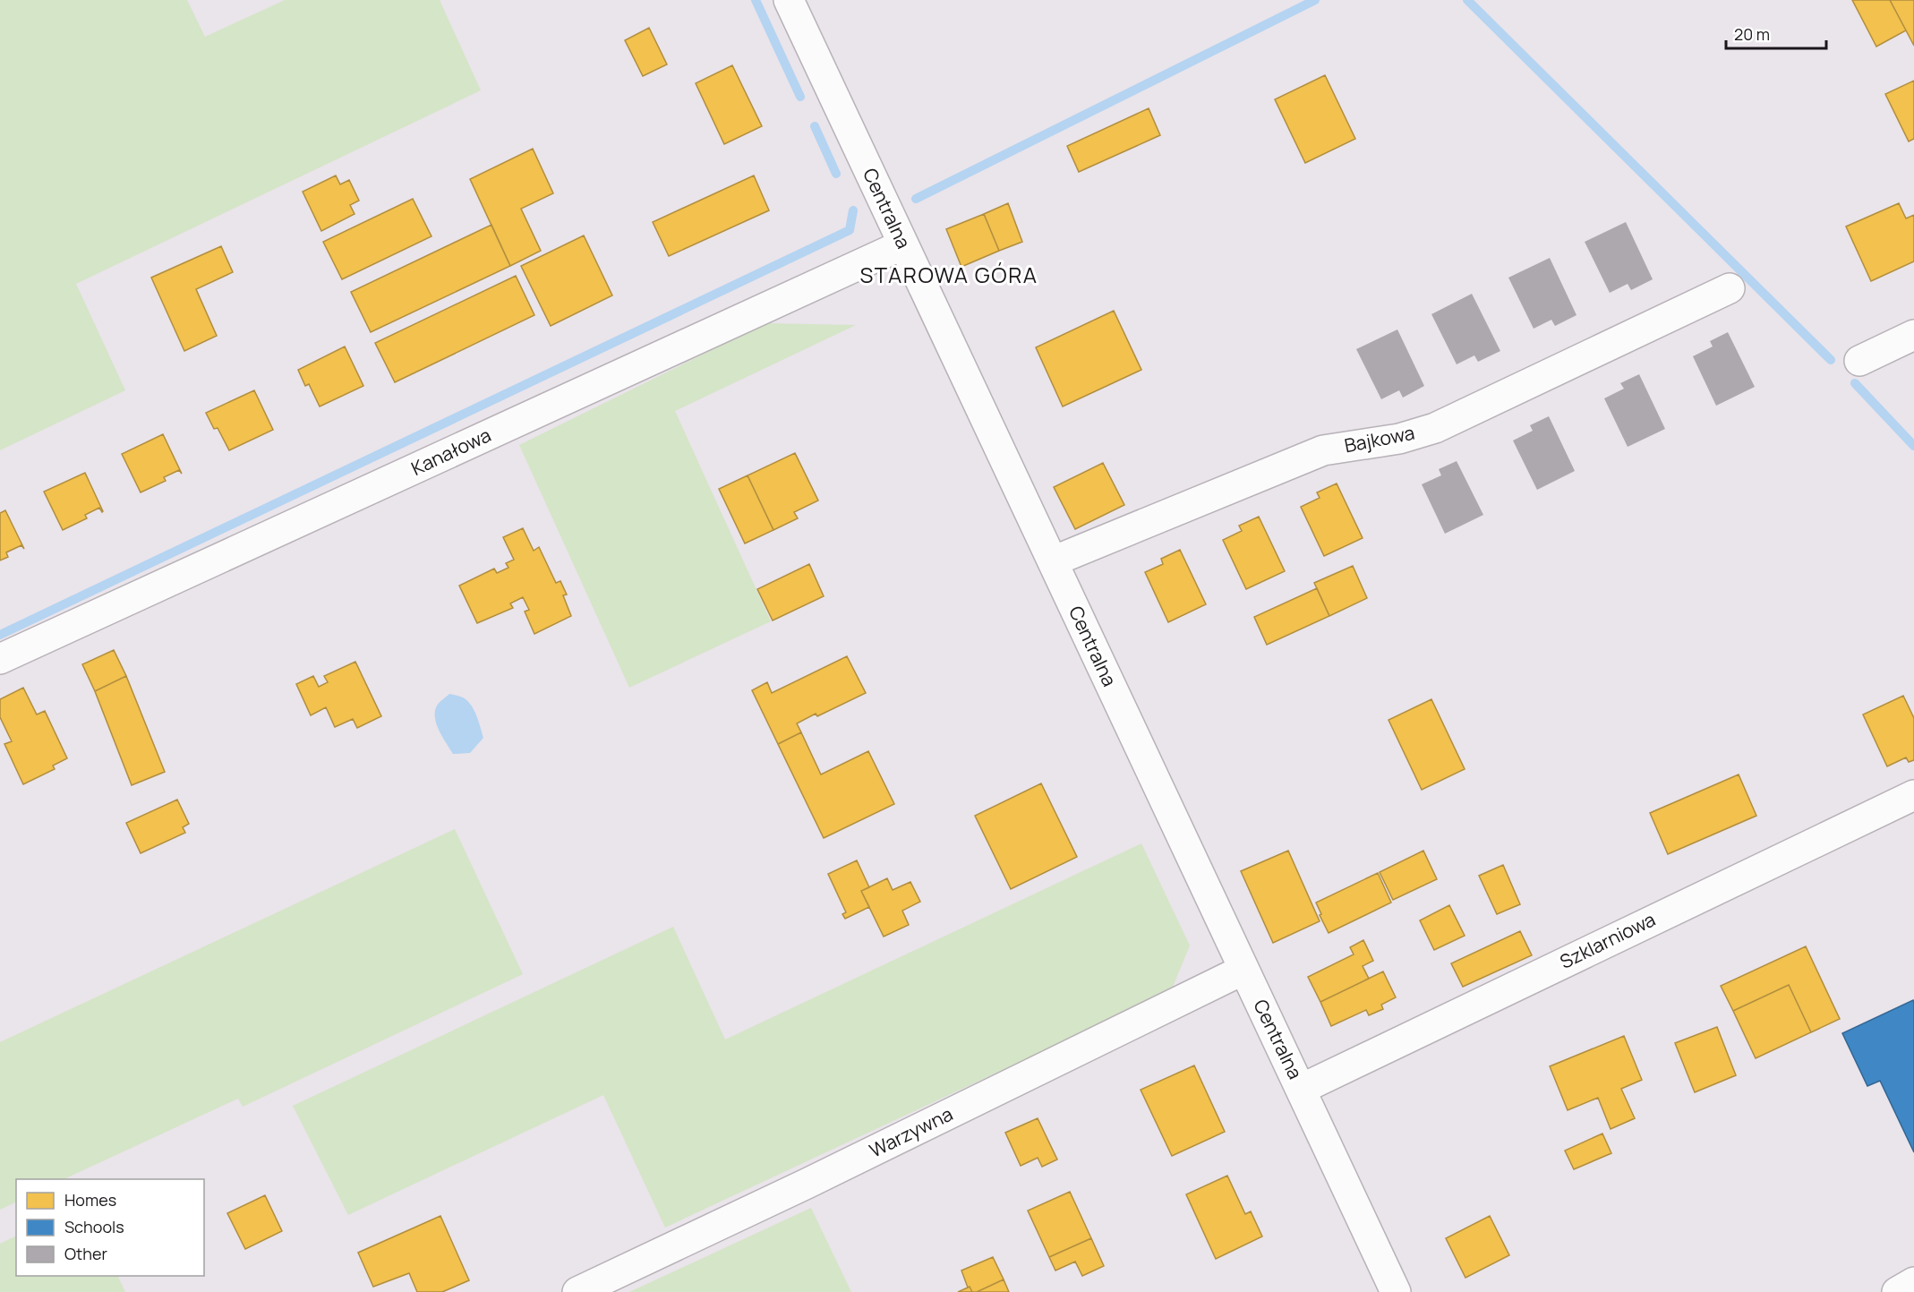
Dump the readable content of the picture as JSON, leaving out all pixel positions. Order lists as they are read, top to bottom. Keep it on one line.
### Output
{"streets":{"street":["Centralna","Bajkowa","Kanałowa","Szklarniowa","Warzywna"]},"crossings":[["Centralna","Bajkowa"],["Centralna","Kanałowa"],["Centralna","Szklarniowa"],["Centralna","Warzywna"]],"districts":["STAROWA GÓRA"],"legend":["Homes","Schools","Other"],"scale_bar":"20 m"}
